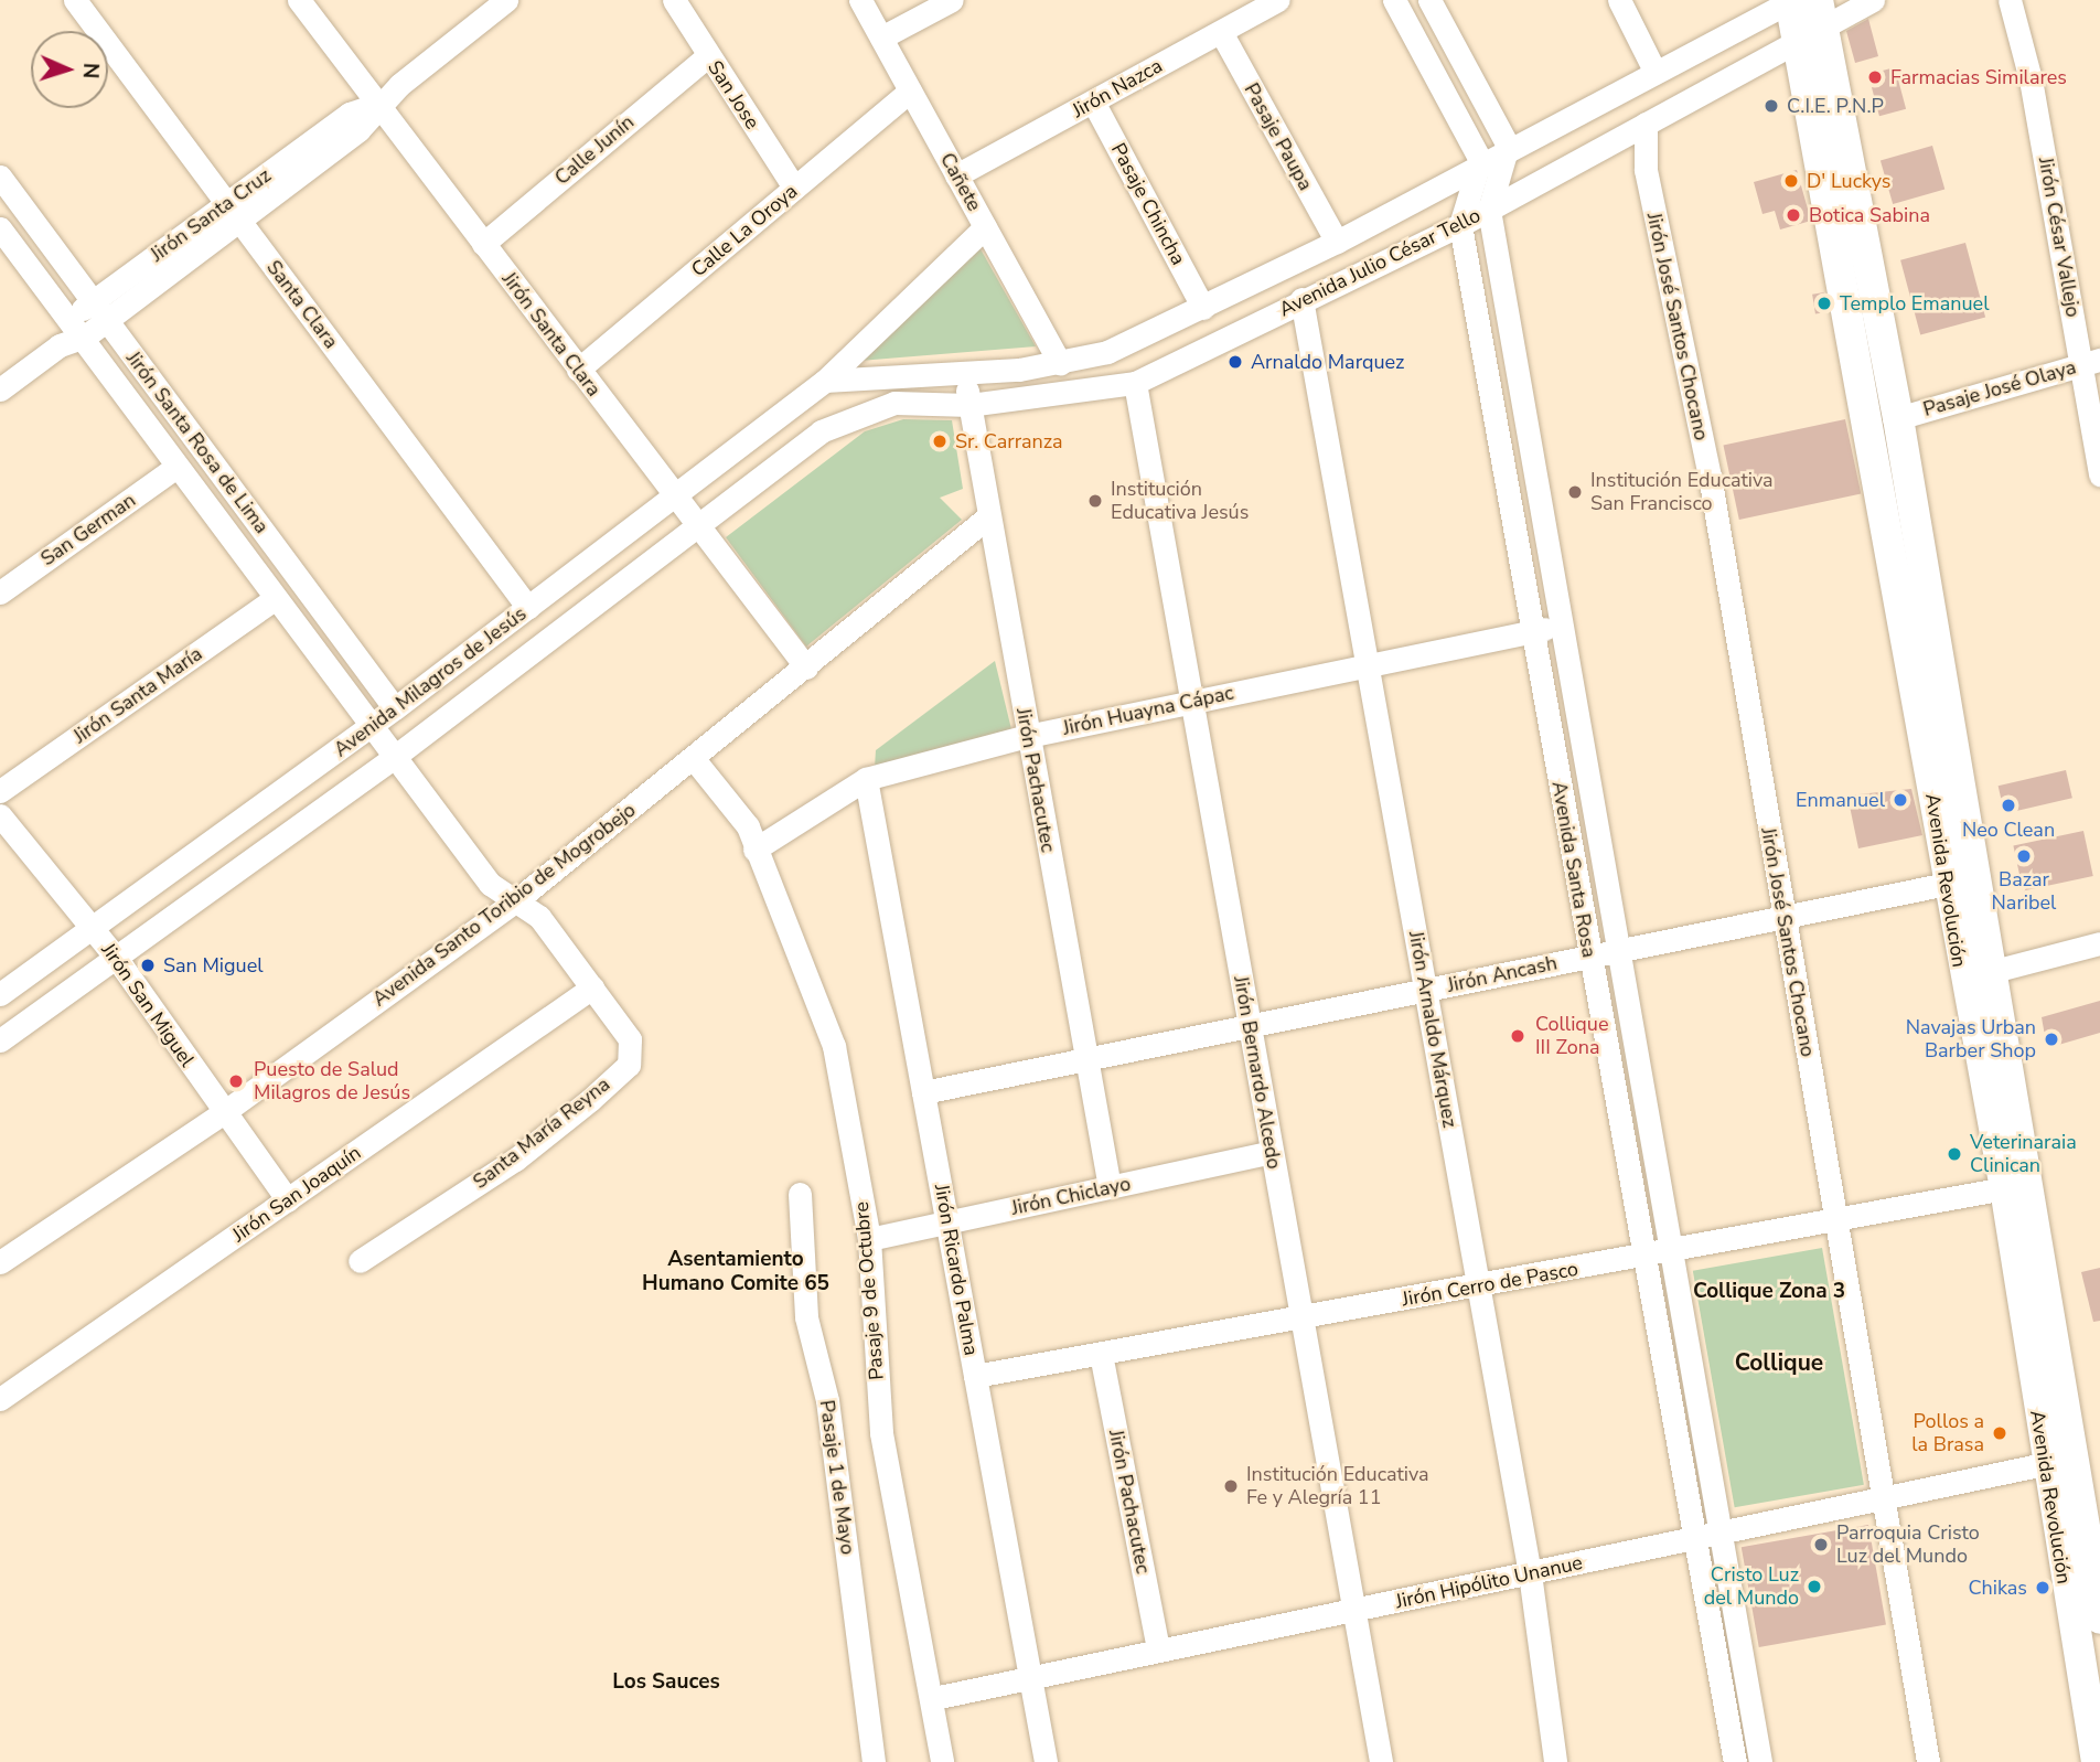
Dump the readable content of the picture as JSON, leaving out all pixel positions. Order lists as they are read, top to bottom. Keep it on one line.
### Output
{"streets":{"main road":["Avenida Revolución"],"street":["Jirón Nazca","San Jose","Pasaje Paupa","Calle Junín","Cañete","Pasaje Chincha","Jirón Santa Cruz","Calle La Oroya","Jirón César Vallejo","Avenida Julio César Tello","Santa Clara","Jirón José Santos Chocano","Jirón Santa Clara","Pasaje José Olaya","Jirón Santa Rosa de Lima","San German","Avenida Milagros de Jesús","Jirón Santa María","Jirón Huayna Cápac","Jirón Pachacutec","Avenida Santa Rosa","Avenida Santo Toribio de Mogrobejo","Jirón Ancash","Jirón San Miguel","Jirón Arnaldo Márquez","Jirón Bernardo Alcedo","Santa María Reyna","Jirón San Joaquín","Jirón Chiclayo","Jirón Ricardo Palma","Jirón Cerro de Pasco","Pasaje 9 de Octubre","Pasaje 1 de Mayo","Jirón Hipólito Unanue"]},"crossings":[["Jirón Nazca","Pasaje Paupa"],["Jirón Nazca","Cañete"],["Jirón Nazca","Pasaje Chincha"],["San Jose","Calle Junín"],["San Jose","Calle La Oroya"],["Pasaje Paupa","Avenida Julio César Tello"],["Calle Junín","Jirón Santa Clara"],["Cañete","Calle La Oroya"],["Cañete","Avenida Julio César Tello"],["Pasaje Chincha","Avenida Julio César Tello"],["Jirón Santa Cruz","Santa Clara"],["Jirón Santa Cruz","Jirón Santa Clara"],["Jirón Santa Cruz","Jirón Santa Rosa de Lima"],["Calle La Oroya","Jirón Santa Clara"],["Jirón César Vallejo","Pasaje José Olaya"],["Avenida Julio César Tello","Jirón José Santos Chocano"],["Avenida Julio César Tello","Avenida Milagros de Jesús"],["Avenida Julio César Tello","Jirón Pachacutec"],["Avenida Julio César Tello","Avenida Santa Rosa"],["Avenida Julio César Tello","Avenida Revolución"],["Avenida Julio César Tello","Jirón Arnaldo Márquez"],["Avenida Julio César Tello","Jirón Bernardo Alcedo"],["Santa Clara","Avenida Milagros de Jesús"],["Jirón José Santos Chocano","Jirón Ancash"],["Jirón José Santos Chocano","Jirón Cerro de Pasco"],["Jirón José Santos Chocano","Jirón Hipólito Unanue"],["Jirón Santa Clara","Avenida Milagros de Jesús"],["Jirón Santa Clara","Avenida Santo Toribio de Mogrobejo"],["Pasaje José Olaya","Avenida Revolución"],["Jirón Santa Rosa de Lima","San German"],["Jirón Santa Rosa de Lima","Avenida Milagros de Jesús"],["Jirón Santa Rosa de Lima","Jirón Santa María"],["Jirón Santa Rosa de Lima","Santa María Reyna"],["Avenida Milagros de Jesús","Jirón San Miguel"],["Avenida Milagros de Jesús","Santa María Reyna"],["Jirón Huayna Cápac","Jirón Pachacutec"],["Jirón Huayna Cápac","Avenida Santa Rosa"],["Jirón Huayna Cápac","Jirón Arnaldo Márquez"],["Jirón Huayna Cápac","Jirón Bernardo Alcedo"],["Jirón Huayna Cápac","Jirón Ricardo Palma"],["Jirón Huayna Cápac","Pasaje 9 de Octubre"],["Jirón Pachacutec","Avenida Santo Toribio de Mogrobejo"],["Jirón Pachacutec","Jirón Ancash"],["Jirón Pachacutec","Jirón Chiclayo"],["Jirón Pachacutec","Jirón Cerro de Pasco"],["Jirón Pachacutec","Jirón Hipólito Unanue"],["Avenida Santa Rosa","Jirón Ancash"],["Avenida Santa Rosa","Jirón Cerro de Pasco"],["Avenida Santa Rosa","Jirón Hipólito Unanue"],["Avenida Revolución","Jirón Ancash"],["Avenida Revolución","Jirón Cerro de Pasco"],["Avenida Revolución","Jirón Hipólito Unanue"],["Avenida Santo Toribio de Mogrobejo","Jirón San Miguel"],["Avenida Santo Toribio de Mogrobejo","Santa María Reyna"],["Avenida Santo Toribio de Mogrobejo","Pasaje 9 de Octubre"],["Jirón Ancash","Jirón Arnaldo Márquez"],["Jirón Ancash","Jirón Bernardo Alcedo"],["Jirón Ancash","Jirón Ricardo Palma"],["Jirón San Miguel","Jirón San Joaquín"],["Jirón Arnaldo Márquez","Jirón Cerro de Pasco"],["Jirón Arnaldo Márquez","Jirón Hipólito Unanue"],["Jirón Bernardo Alcedo","Jirón Chiclayo"],["Jirón Bernardo Alcedo","Jirón Cerro de Pasco"],["Jirón Bernardo Alcedo","Jirón Hipólito Unanue"],["Santa María Reyna","Jirón San Joaquín"],["Jirón Chiclayo","Jirón Ricardo Palma"],["Jirón Chiclayo","Pasaje 9 de Octubre"],["Jirón Ricardo Palma","Jirón Cerro de Pasco"],["Jirón Ricardo Palma","Jirón Hipólito Unanue"],["Pasaje 9 de Octubre","Jirón Hipólito Unanue"]],"districts":["Asentamiento Humano Comite 65","Collique Zona 3","Collique","Los Sauces"],"places":["Farmacias Similares","C.I.E. P.N.P","D' Luckys","Botica Sabina","Templo Emanuel","Arnaldo Marquez","Sr. Carranza","Institución Educativa San Francisco","Institución Educativa Jesús","Enmanuel","Neo Clean","Bazar Naribel","San Miguel","Collique III Zona","Navajas Urban Barber Shop","Puesto de Salud Milagros de Jesús","Veterinaraia Clinican","Pollos a la Brasa","Institución Educativa Fe y Alegría 11","Parroquia Cristo Luz del Mundo","Cristo Luz del Mundo","Chikas"],"north":"right"}
